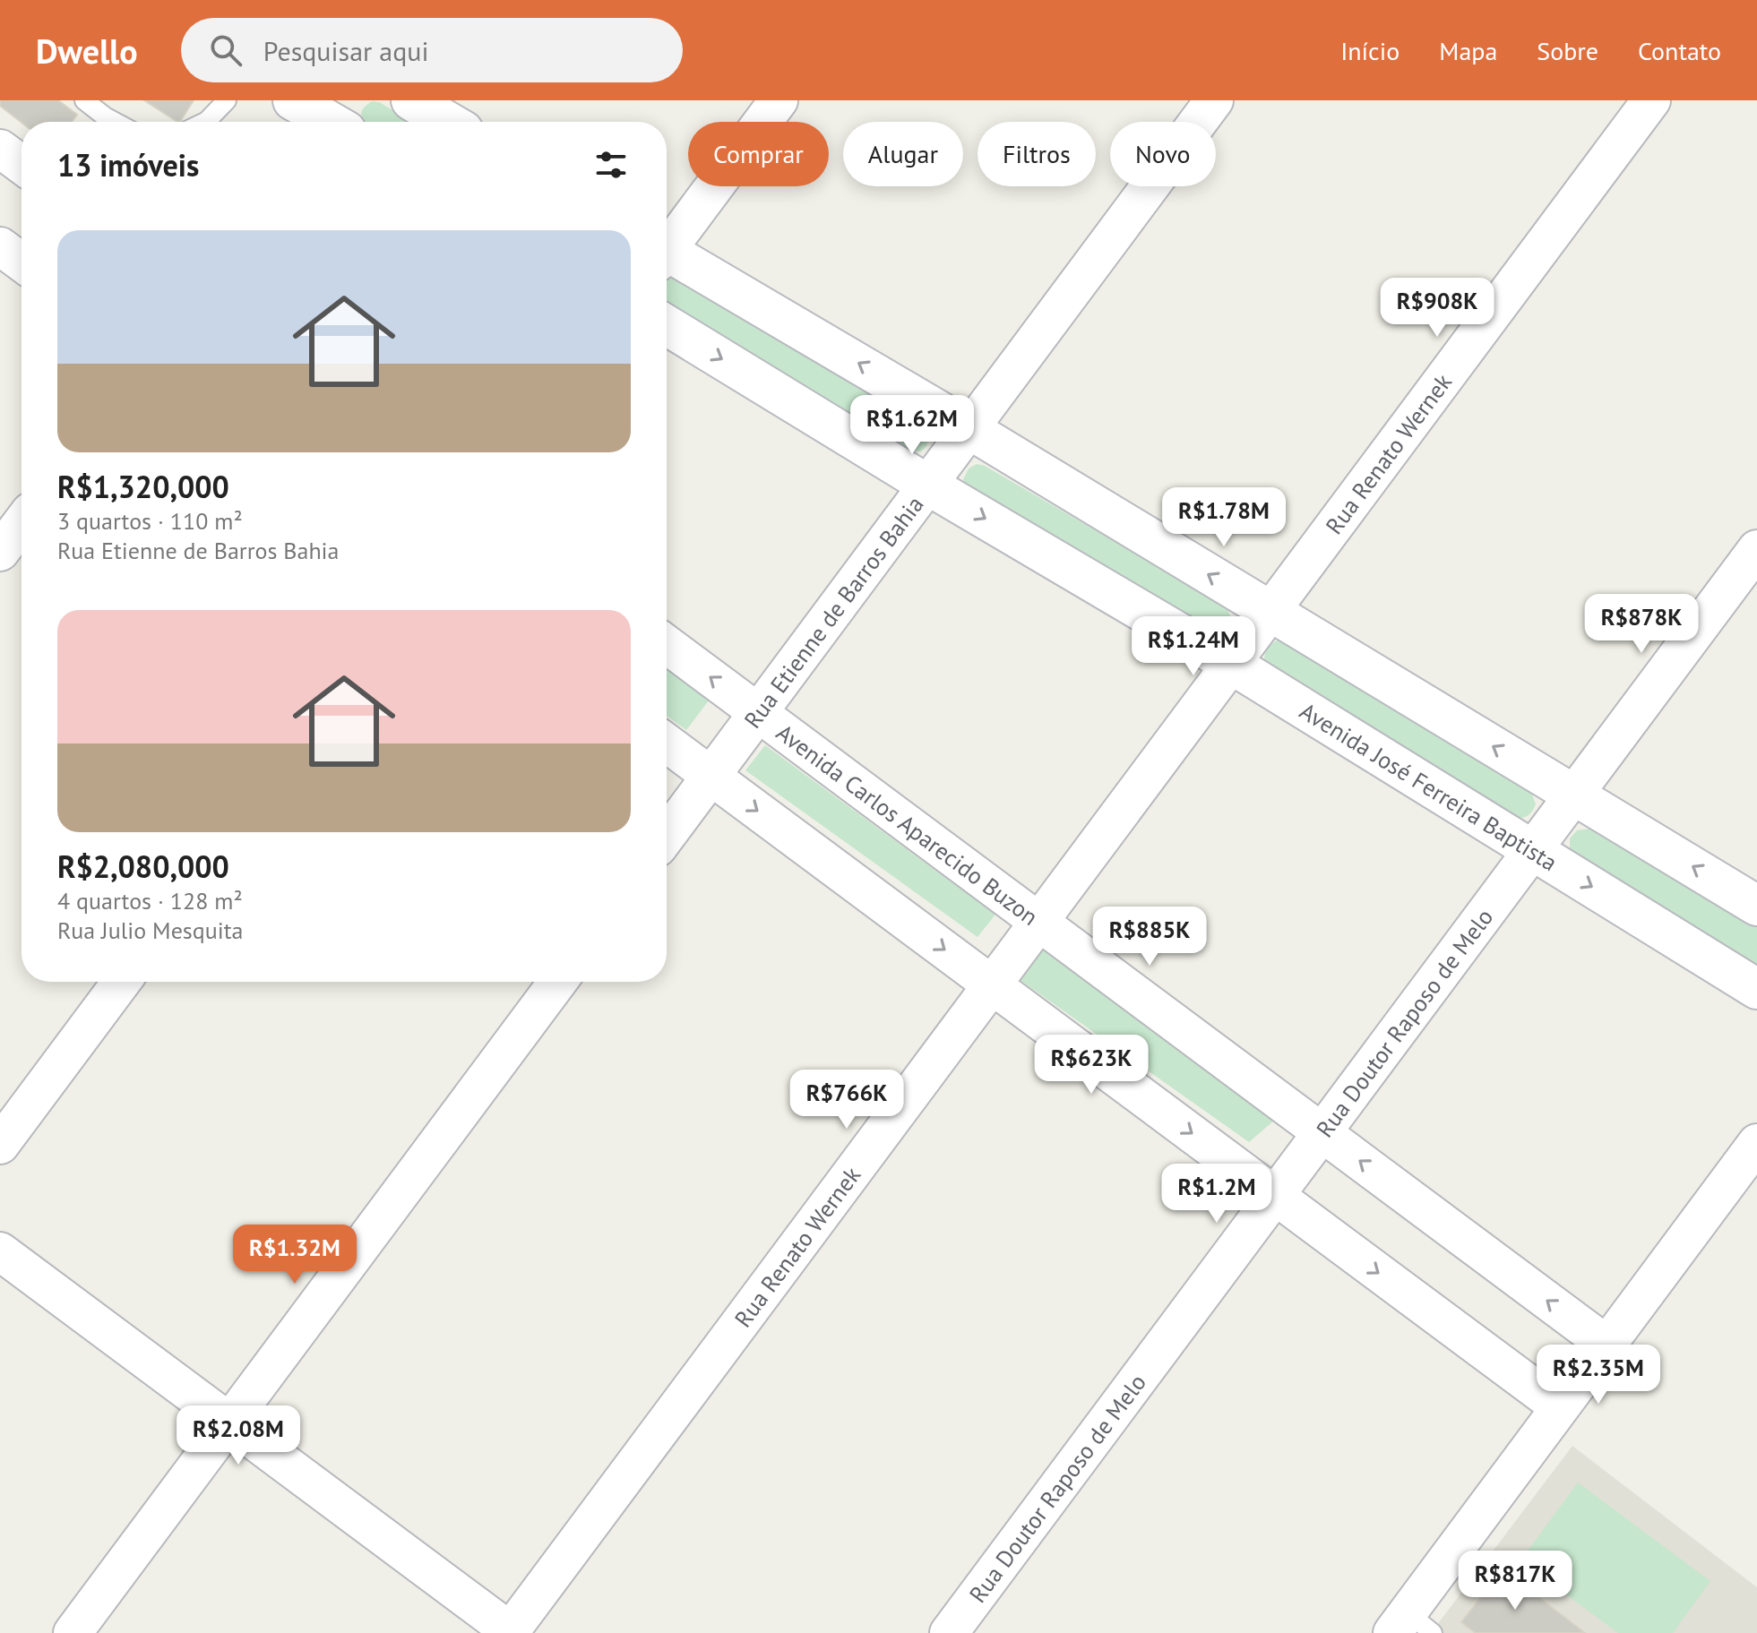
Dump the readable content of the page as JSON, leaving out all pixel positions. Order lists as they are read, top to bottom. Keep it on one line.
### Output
{"streets":{"main road":["Avenida José Ferreira Baptista"],"street":["Rua Renato Wernek","Rua Etienne de Barros Bahia","Avenida Carlos Aparecido Buzon","Rua Doutor Raposo de Melo"]},"crossings":[["Rua Renato Wernek","Avenida José Ferreira Baptista"],["Rua Renato Wernek","Avenida Carlos Aparecido Buzon"],["Rua Etienne de Barros Bahia","Avenida José Ferreira Baptista"],["Rua Etienne de Barros Bahia","Avenida Carlos Aparecido Buzon"],["Avenida José Ferreira Baptista","Rua Doutor Raposo de Melo"],["Avenida Carlos Aparecido Buzon","Rua Doutor Raposo de Melo"]],"page":{"header":"Dwello","search":"Pesquisar aqui","nav":["Início","Mapa","Sobre","Contato"],"chip":["Comprar","Alugar","Filtros","Novo"],"heading":"13 imóveis","list":[{"name":"R$1,320,000","note":"3 quartos · 110 m² · Rua Etienne de Barros Bahia"},{"name":"R$2,080,000","note":"4 quartos · 128 m² · Rua Julio Mesquita"}],"price":["R$908K","R$1.62M","R$1.78M","R$878K","R$1.24M","R$885K","R$623K","R$766K","R$1.2M","R$1.32M","R$2.35M","R$2.08M","R$817K"]}}
